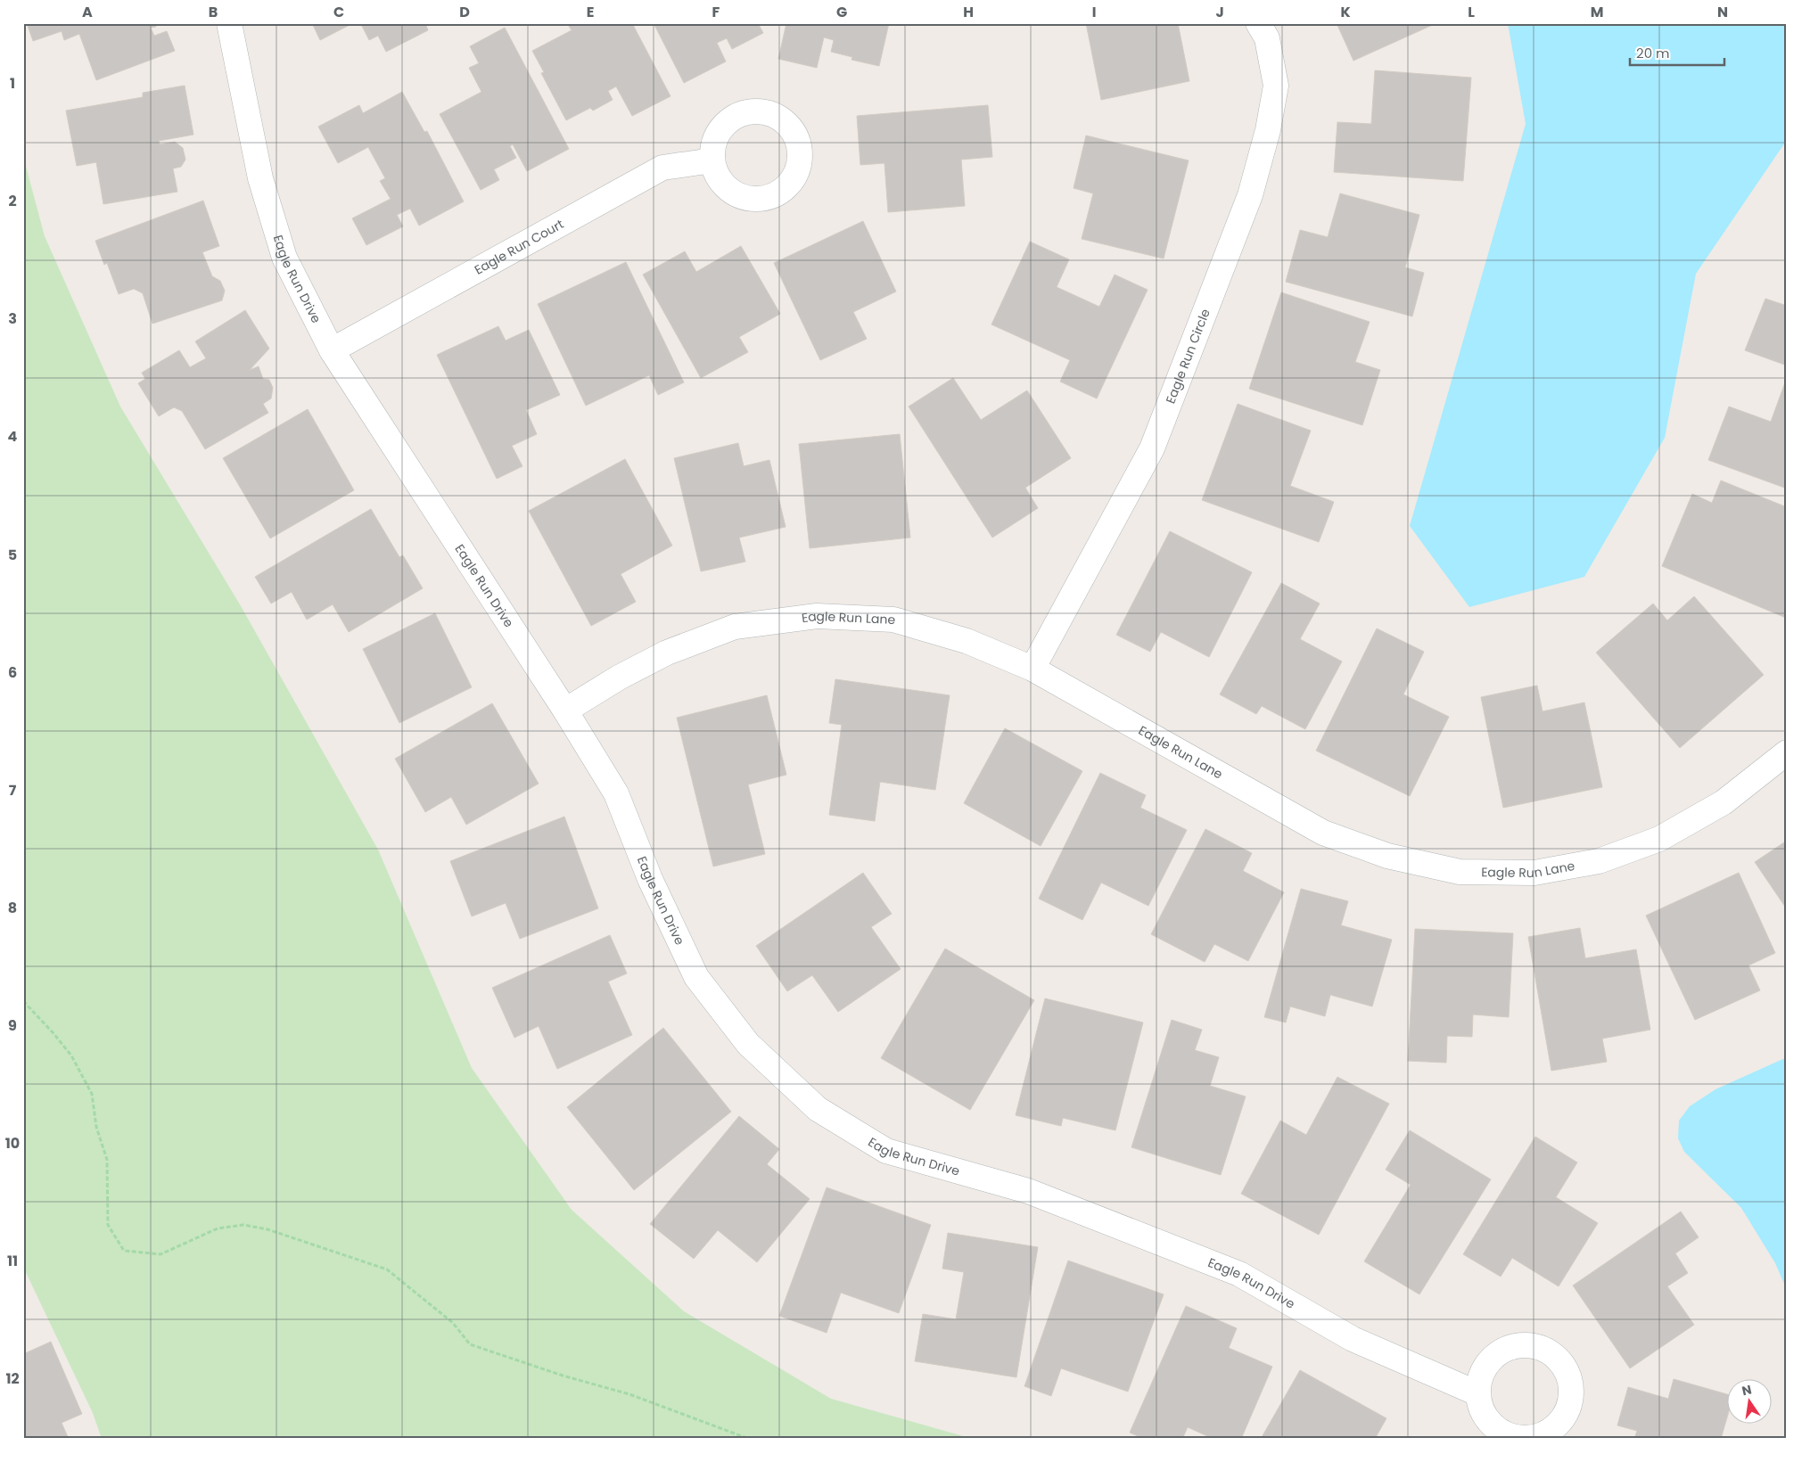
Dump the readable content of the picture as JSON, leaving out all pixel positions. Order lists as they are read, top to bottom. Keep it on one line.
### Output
{"streets":{"street":["Eagle Run Court","Eagle Run Drive","Eagle Run Circle","Eagle Run Lane"]},"crossings":[["Eagle Run Court","Eagle Run Drive"],["Eagle Run Drive","Eagle Run Lane"],["Eagle Run Circle","Eagle Run Lane"]],"scale_bar":"20 m","north":"top","grid":{"columns":["A","B","C","D","E","F","G","H","I","J","K","L","M","N"],"rows":["1","2","3","4","5","6","7","8","9","10","11","12"]}}
